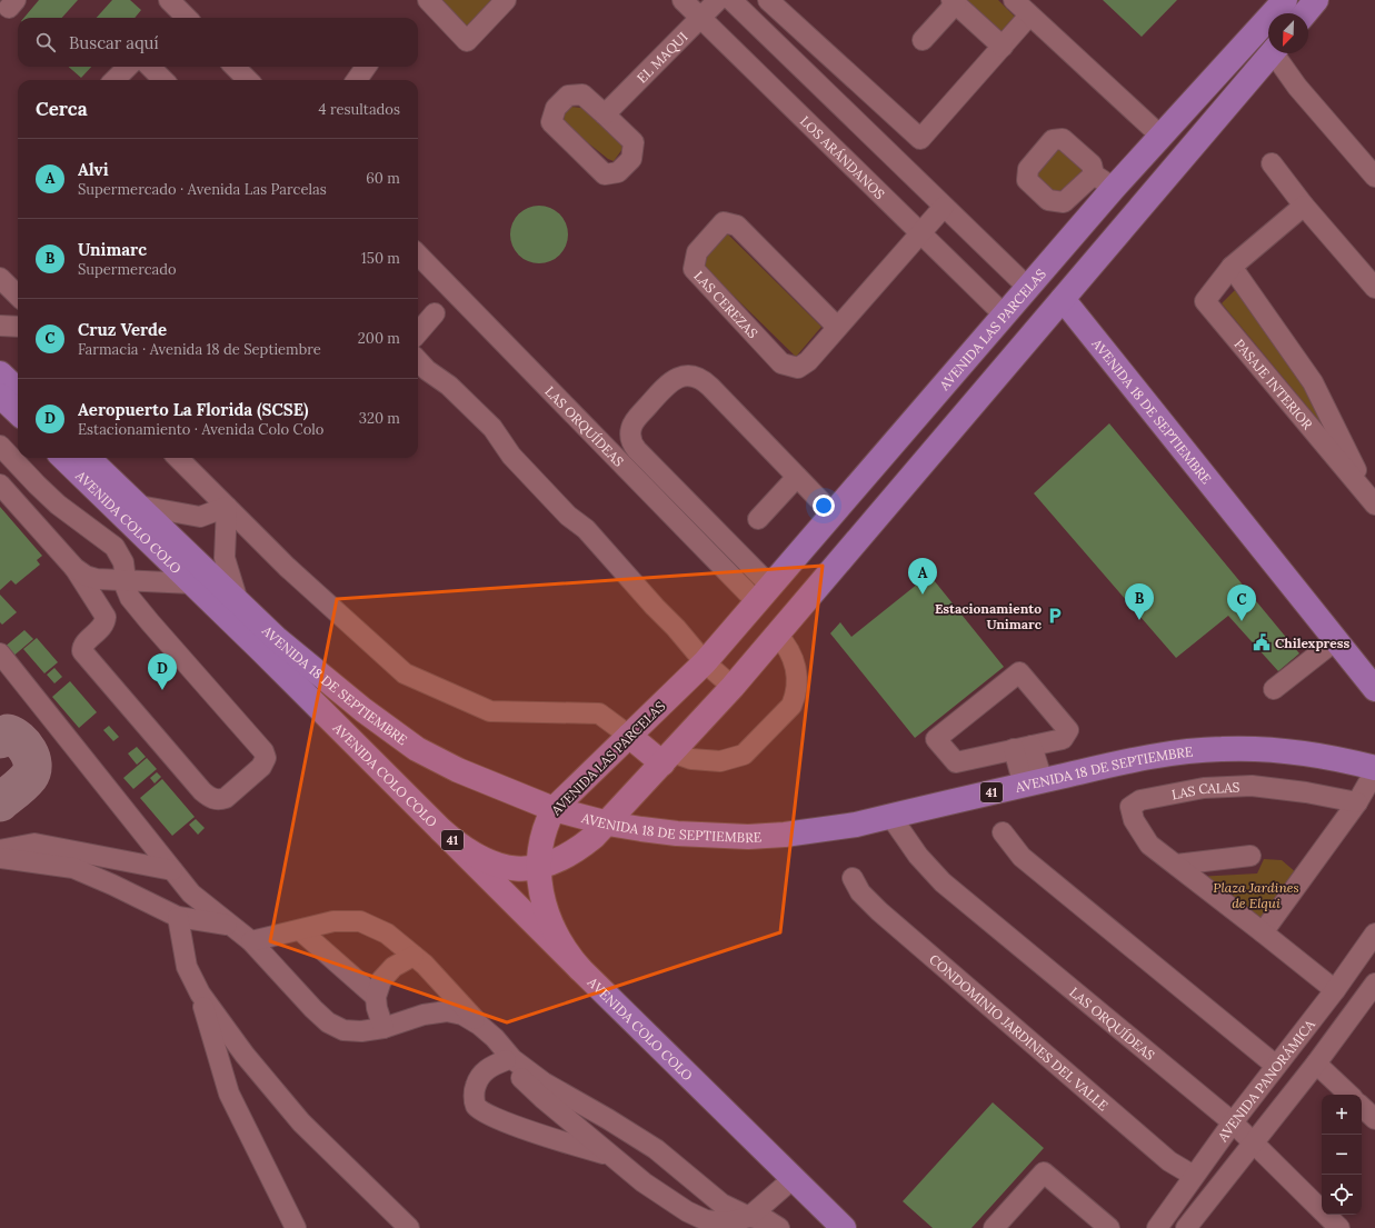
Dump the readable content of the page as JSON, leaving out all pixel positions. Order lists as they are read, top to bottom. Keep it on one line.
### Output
{"streets":{"main road":["AVENIDA LAS PARCELAS","AVENIDA 18 DE SEPTIEMBRE","AVENIDA COLO COLO","41"],"street":["EL MAQUI","LOS ARÁNDANOS","LAS CEREZAS","PASAJE INTERIOR","LAS ORQUÍDEAS","LAS CALAS","CONDOMINIO JARDINES DEL VALLE","AVENIDA PANORÁMICA"]},"crossings":[["EL MAQUI","LOS ARÁNDANOS"],["LOS ARÁNDANOS","LAS CEREZAS"],["LOS ARÁNDANOS","AVENIDA LAS PARCELAS"],["AVENIDA LAS PARCELAS","AVENIDA 18 DE SEPTIEMBRE"],["AVENIDA LAS PARCELAS","LAS ORQUÍDEAS"],["AVENIDA LAS PARCELAS","AVENIDA COLO COLO"],["AVENIDA 18 DE SEPTIEMBRE","LAS ORQUÍDEAS"],["LAS ORQUÍDEAS","AVENIDA PANORÁMICA"],["LAS CALAS","AVENIDA PANORÁMICA"],["CONDOMINIO JARDINES DEL VALLE","AVENIDA PANORÁMICA"]],"parks":["Plaza Jardines de Elqui"],"places":{"parking":["Estacionamiento Unimarc"],"public building":["Chilexpress"]},"north":"bottom left","page":{"search":"Buscar aquí","heading":["Cerca","4 resultados"],"list":[{"mark":"A","name":"Alvi","note":"Supermercado · Avenida Las Parcelas","value":"60 m"},{"mark":"B","name":"Unimarc","note":"Supermercado","value":"150 m"},{"mark":"C","name":"Cruz Verde","note":"Farmacia · Avenida 18 de Septiembre","value":"200 m"},{"mark":"D","name":"Aeropuerto La Florida (SCSE)","note":"Estacionamiento · Avenida Colo Colo","value":"320 m"}],"pins":["A","B","C","D"],"map_buttons":["+","−"]}}
